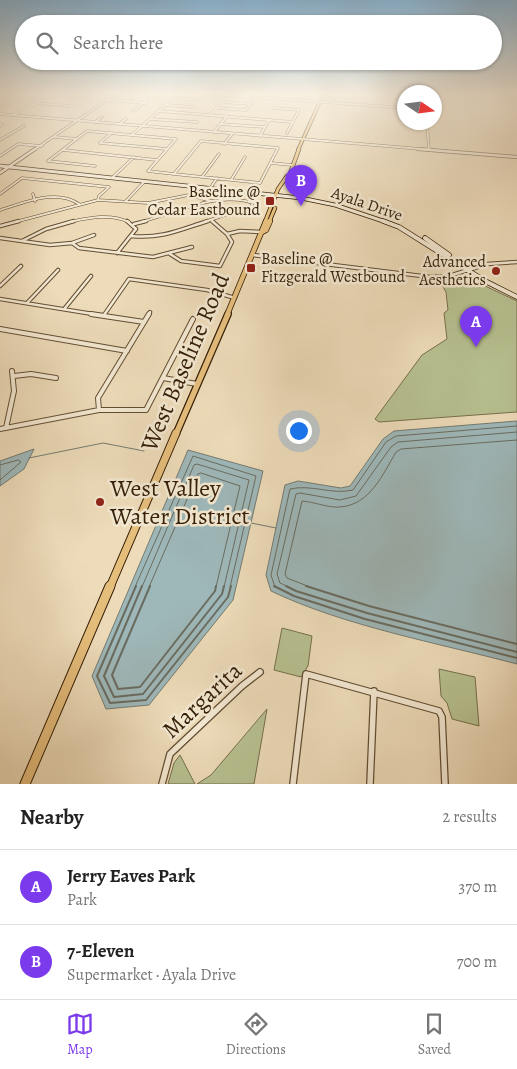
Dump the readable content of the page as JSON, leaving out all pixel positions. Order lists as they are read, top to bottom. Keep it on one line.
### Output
{"streets":{"main road":["Ayala Drive","West Baseline Road"],"street":["Margarita"]},"crossings":[["Ayala Drive","West Baseline Road"]],"places":{"transit":["Baseline @ Cedar Eastbound","Baseline @ Fitzgerald Westbound"],"other":["Advanced Aesthetics","West Valley Water District"]},"north":"right","page":{"search":"Search here","pins":["B","A"],"heading":["Nearby","2 results"],"list":[{"mark":"A","name":"Jerry Eaves Park","note":"Park","value":"370 m"},{"mark":"B","name":"7-Eleven","note":"Supermarket · Ayala Drive","value":"700 m"}],"nav":["Map","Directions","Saved"]}}
